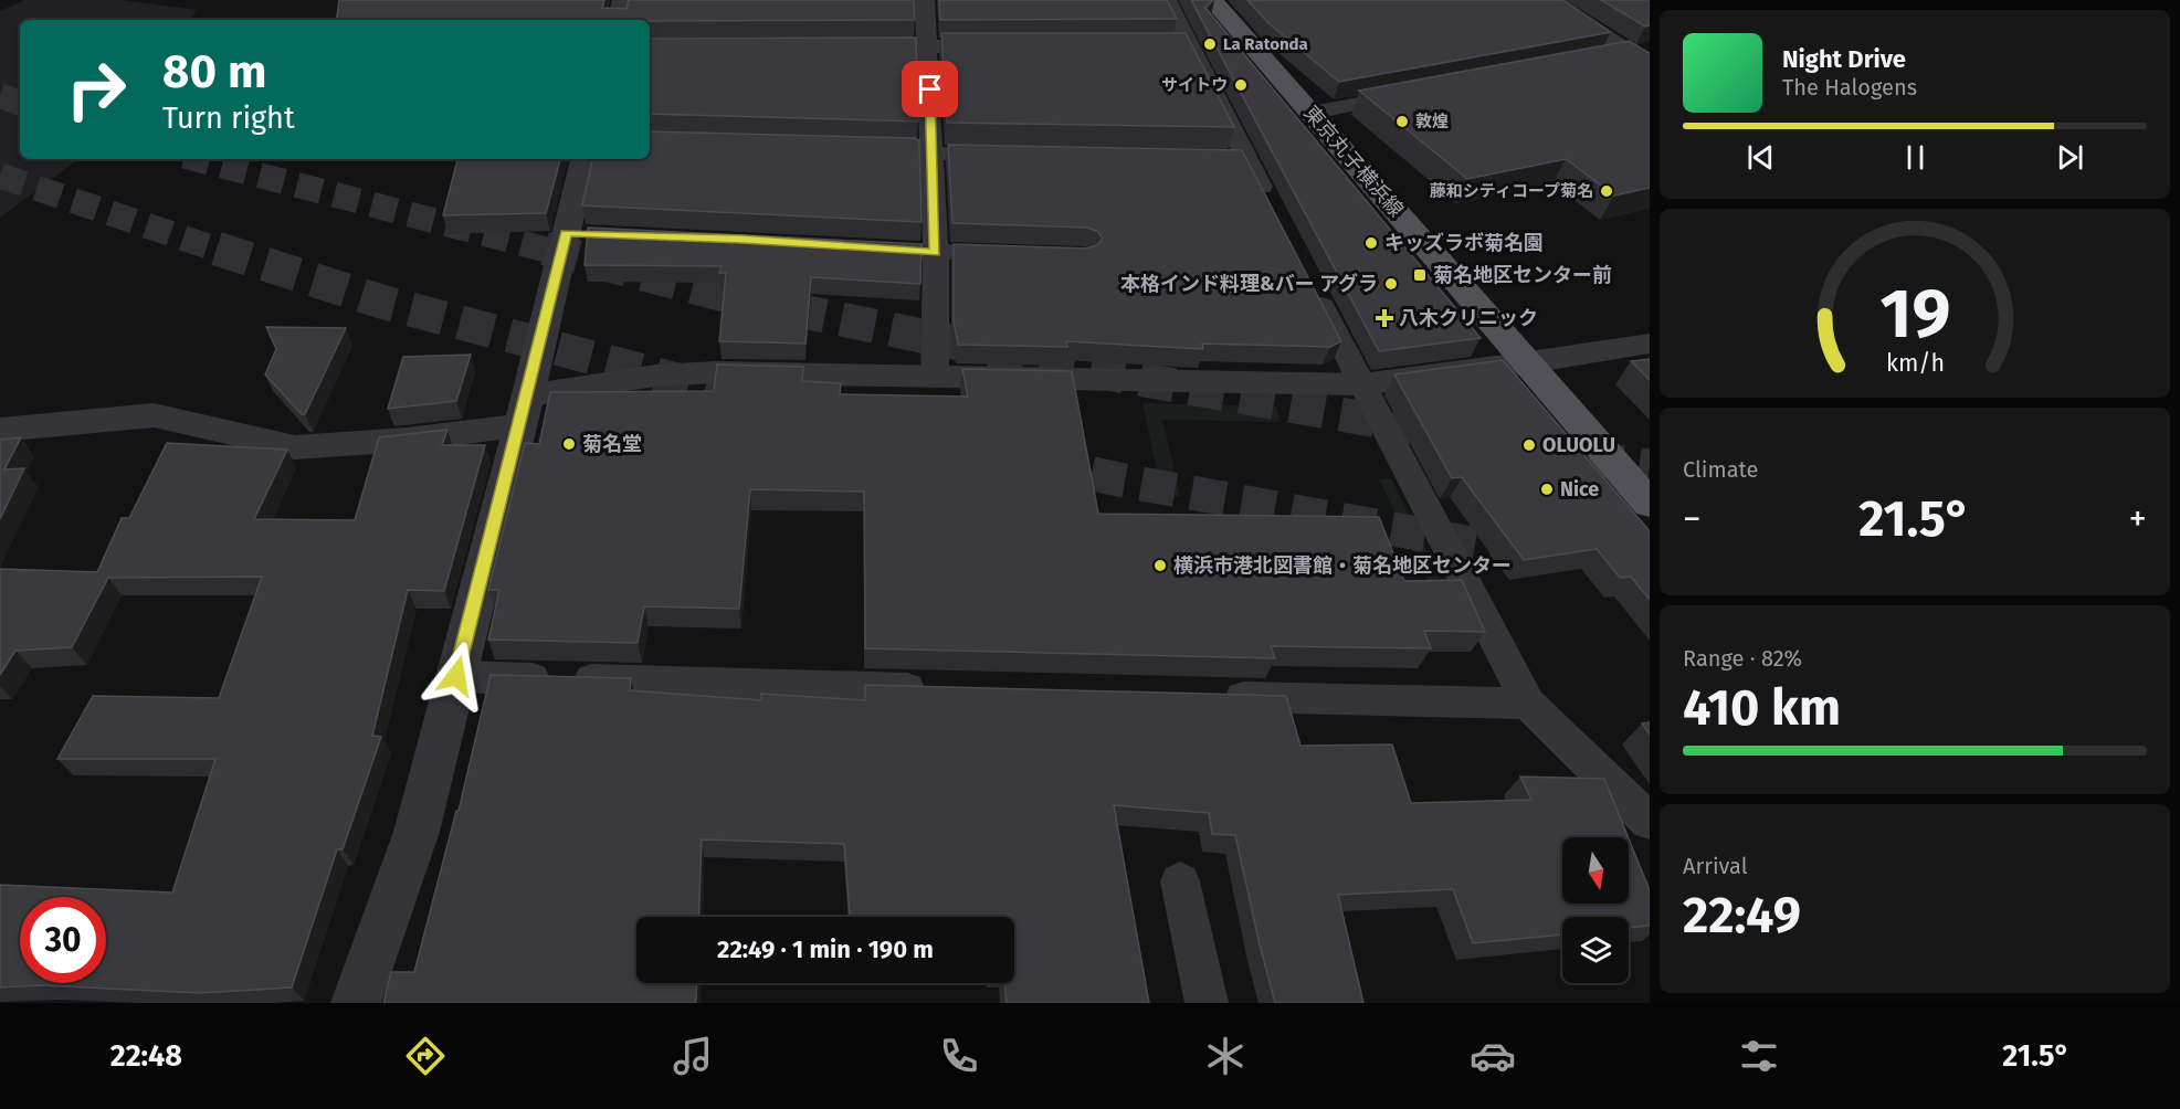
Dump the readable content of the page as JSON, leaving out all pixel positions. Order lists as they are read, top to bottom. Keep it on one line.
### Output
{"streets":{"main road":["東京丸子横浜線"]},"places":{"other":["La Ratonda","サイトウ","敦煌","藤和シティコープ菊名","キッズラボ菊名園","本格インド料理&バー アグラ","菊名堂","OLUOLU","Nice","横浜市港北図書館・菊名地区センター"],"transit":["菊名地区センター前"],"health":["八木クリニック"]},"north":"bottom","page":{"turn":["80 m","Turn right"],"song":["Night Drive","The Halogens"],"tile":["Climate",["Range · 82%","410 km"],["Arrival","22:49"]],"heat":["−","21.5°","+"],"limit":"30","trip":"22:49 · 1 min · 190 m","tabs":["22:48","21.5°"],"gauge":["19","km/h"]}}
